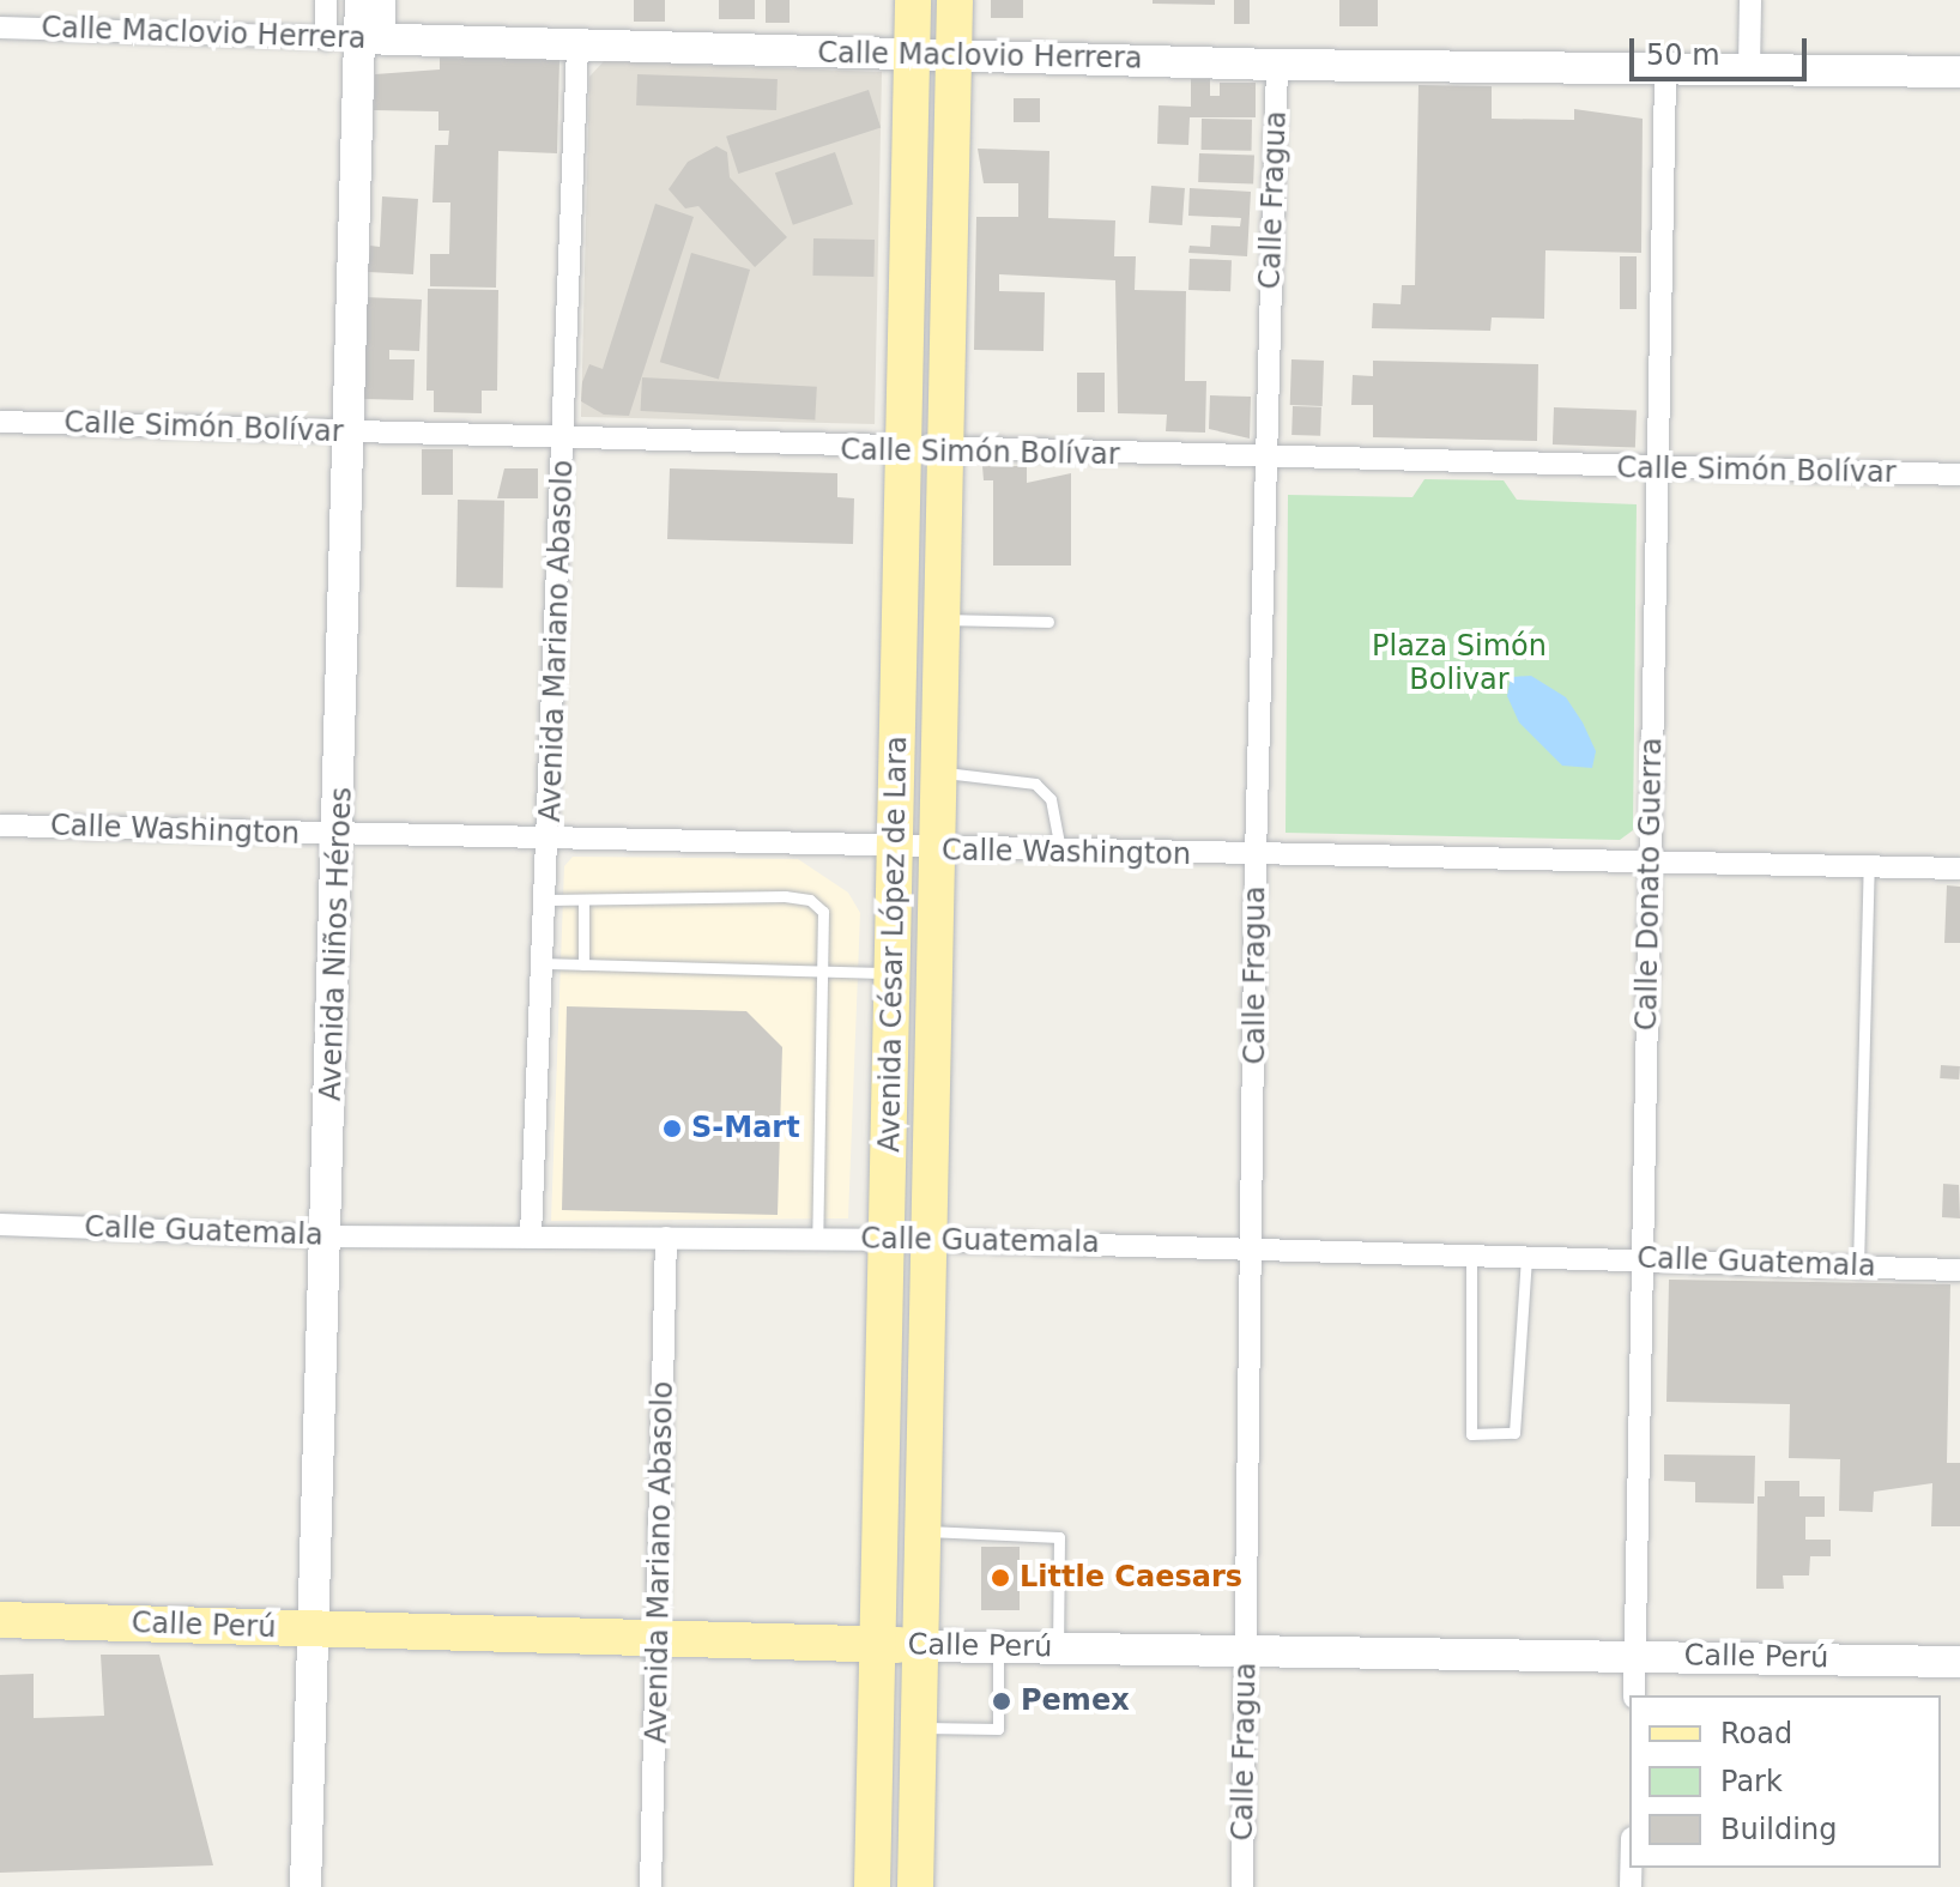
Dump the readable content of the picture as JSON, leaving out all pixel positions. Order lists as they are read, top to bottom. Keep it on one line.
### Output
{"streets":{"main road":["Avenida César López de Lara","Calle Perú"],"street":["Calle Maclovio Herrera","Calle Fragua","Calle Simón Bolívar","Avenida Mariano Abasolo","Calle Washington","Calle Donato Guerra","Avenida Niños Héroes","Calle Guatemala"]},"crossings":[["Calle Maclovio Herrera","Calle Fragua"],["Calle Maclovio Herrera","Avenida Mariano Abasolo"],["Calle Maclovio Herrera","Calle Donato Guerra"],["Calle Maclovio Herrera","Avenida Niños Héroes"],["Calle Maclovio Herrera","Avenida César López de Lara"],["Calle Fragua","Calle Simón Bolívar"],["Calle Fragua","Calle Washington"],["Calle Fragua","Calle Guatemala"],["Calle Fragua","Calle Perú"],["Calle Simón Bolívar","Avenida Mariano Abasolo"],["Calle Simón Bolívar","Calle Donato Guerra"],["Calle Simón Bolívar","Avenida Niños Héroes"],["Calle Simón Bolívar","Avenida César López de Lara"],["Avenida Mariano Abasolo","Calle Washington"],["Avenida Mariano Abasolo","Calle Guatemala"],["Avenida Mariano Abasolo","Calle Perú"],["Calle Washington","Calle Donato Guerra"],["Calle Washington","Avenida Niños Héroes"],["Calle Washington","Avenida César López de Lara"],["Calle Donato Guerra","Calle Guatemala"],["Calle Donato Guerra","Calle Perú"],["Avenida Niños Héroes","Calle Guatemala"],["Avenida Niños Héroes","Calle Perú"],["Avenida César López de Lara","Calle Guatemala"],["Avenida César López de Lara","Calle Perú"]],"parks":["Plaza Simón Bolivar"],"places":["S-Mart","Little Caesars","Pemex"],"legend":["Road","Park","Building"],"scale_bar":"50 m"}
